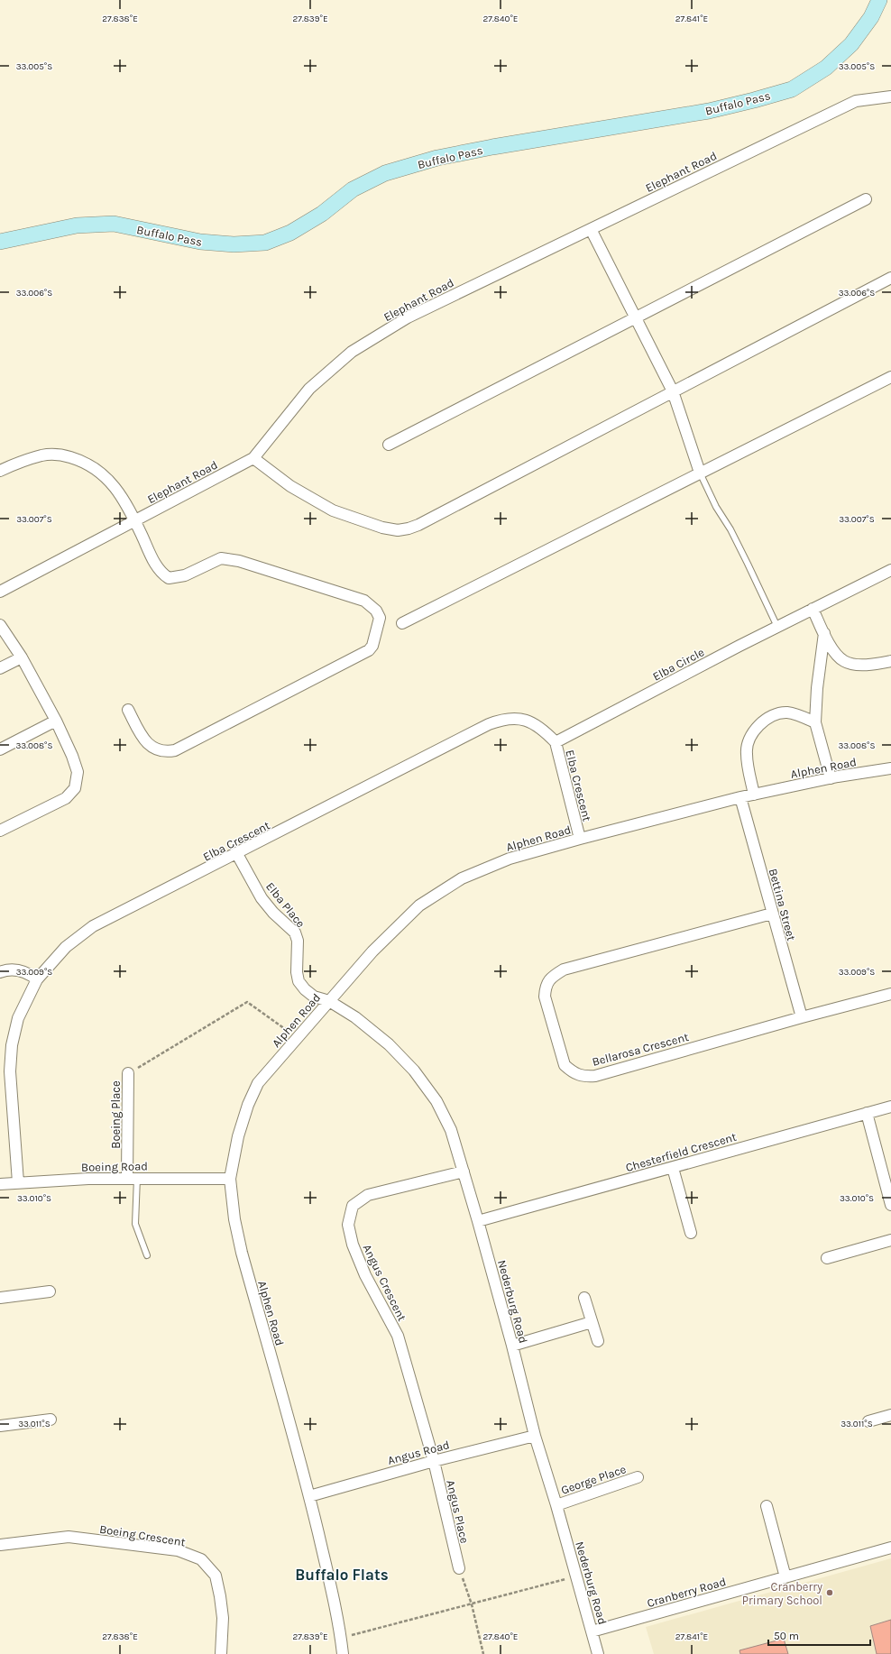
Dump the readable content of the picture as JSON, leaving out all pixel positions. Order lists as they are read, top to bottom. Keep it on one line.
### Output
{"streets":{"main road":["Buffalo Pass"],"street":["Elephant Road","Elba Circle","Alphen Road","Elba Crescent","Elba Place","Bettina Street","Bellarosa Crescent","Boeing Place","Chesterfield Crescent","Boeing Road","Angus Crescent","Nederburg Road","Angus Road","George Place","Angus Place","Boeing Crescent","Cranberry Road"]},"crossings":[["Elba Circle","Elba Crescent"],["Alphen Road","Elba Crescent"],["Alphen Road","Elba Place"],["Alphen Road","Bettina Street"],["Alphen Road","Boeing Road"],["Alphen Road","Nederburg Road"],["Alphen Road","Angus Road"],["Elba Crescent","Elba Place"],["Elba Crescent","Boeing Road"],["Elba Place","Nederburg Road"],["Bettina Street","Bellarosa Crescent"],["Boeing Place","Boeing Road"],["Chesterfield Crescent","Nederburg Road"],["Angus Crescent","Nederburg Road"],["Angus Crescent","Angus Road"],["Angus Crescent","Angus Place"],["Nederburg Road","Angus Road"],["Nederburg Road","George Place"],["Nederburg Road","Cranberry Road"],["Angus Road","Angus Place"]],"districts":["Buffalo Flats"],"places":["Cranberry Primary School"],"scale_bar":"50 m","coordinates":["27.838°E","27.839°E","27.840°E","27.841°E","33.005°S","33.006°S","33.007°S","33.008°S","33.009°S","33.010°S","33.011°S"]}
